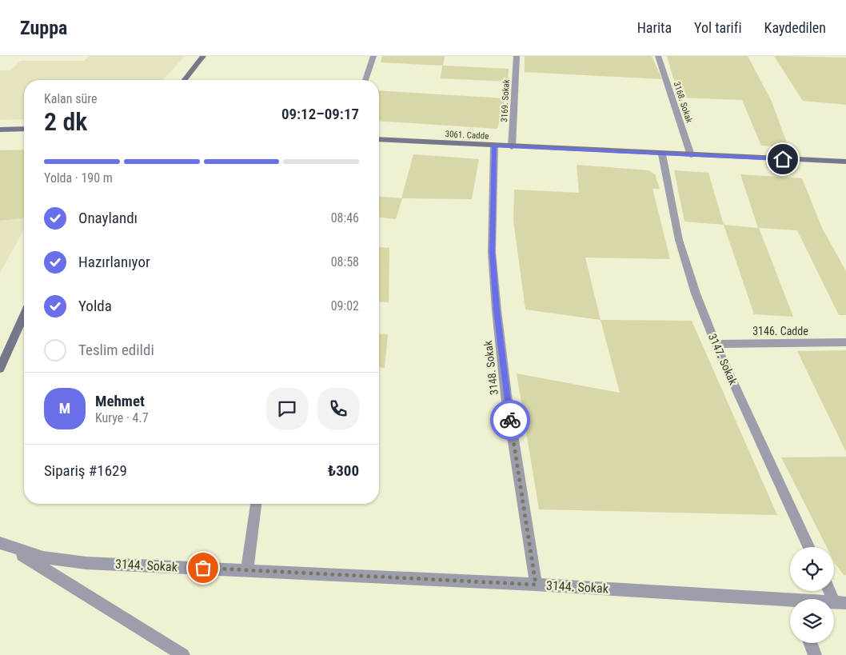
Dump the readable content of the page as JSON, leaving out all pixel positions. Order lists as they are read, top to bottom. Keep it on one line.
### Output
{"streets":{"street":["3169. Sokak","3168. Sokak","3061. Cadde","3146. Cadde","3147. Sokak","3148. Sokak","3144. Sokak"]},"crossings":[["3169. Sokak","3061. Cadde"],["3168. Sokak","3061. Cadde"],["3061. Cadde","3147. Sokak"],["3061. Cadde","3148. Sokak"],["3146. Cadde","3147. Sokak"],["3148. Sokak","3144. Sokak"]],"page":{"header":"Zuppa","nav":["Harita","Yol tarifi","Kaydedilen"],"heading":["2 dk","Kalan süre","09:12–09:17"],"panel":["Mehmet","Kurye · 4.7","Sipariş #1629","₺300"],"bar":"Yolda · 190 m","list":[["Onaylandı","08:46"],["Hazırlanıyor","08:58"],["Yolda","09:02"],"Teslim edildi"],"round":"M"}}
